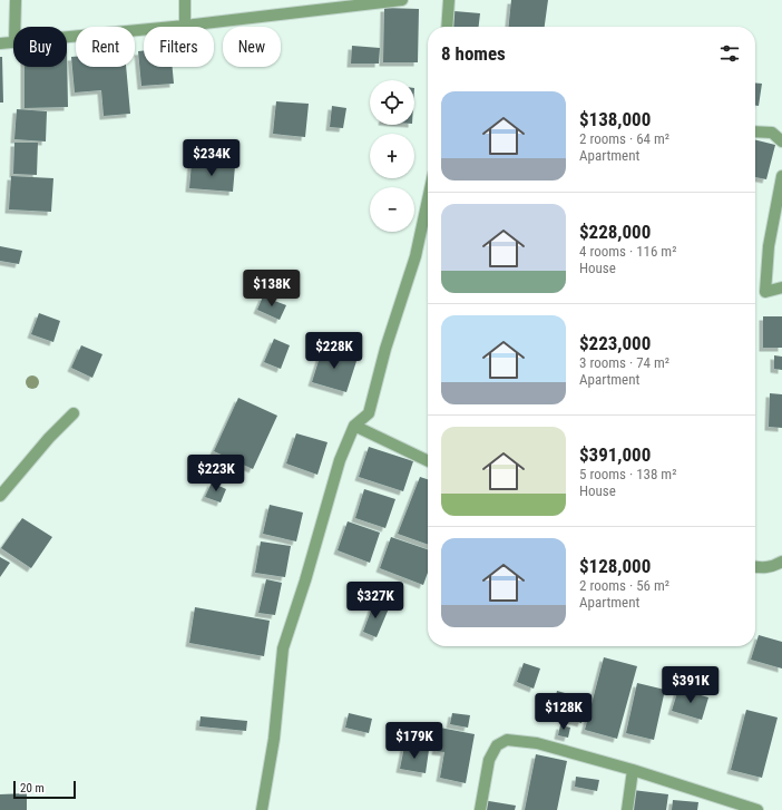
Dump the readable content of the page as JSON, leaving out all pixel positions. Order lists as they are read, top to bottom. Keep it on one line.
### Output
{"scale_bar":"20 m","page":{"chip":["Buy","Rent","Filters","New"],"heading":"8 homes","map_buttons":["+","−"],"list":[{"name":"$138,000","note":"2 rooms · 64 m² · Apartment"},{"name":"$228,000","note":"4 rooms · 116 m² · House"},{"name":"$223,000","note":"3 rooms · 74 m² · Apartment"},{"name":"$391,000","note":"5 rooms · 138 m² · House"},{"name":"$128,000","note":"2 rooms · 56 m² · Apartment"}],"price":["$234K","$138K","$228K","$223K","$327K","$391K","$128K","$179K"],"scale":"20 m"}}
